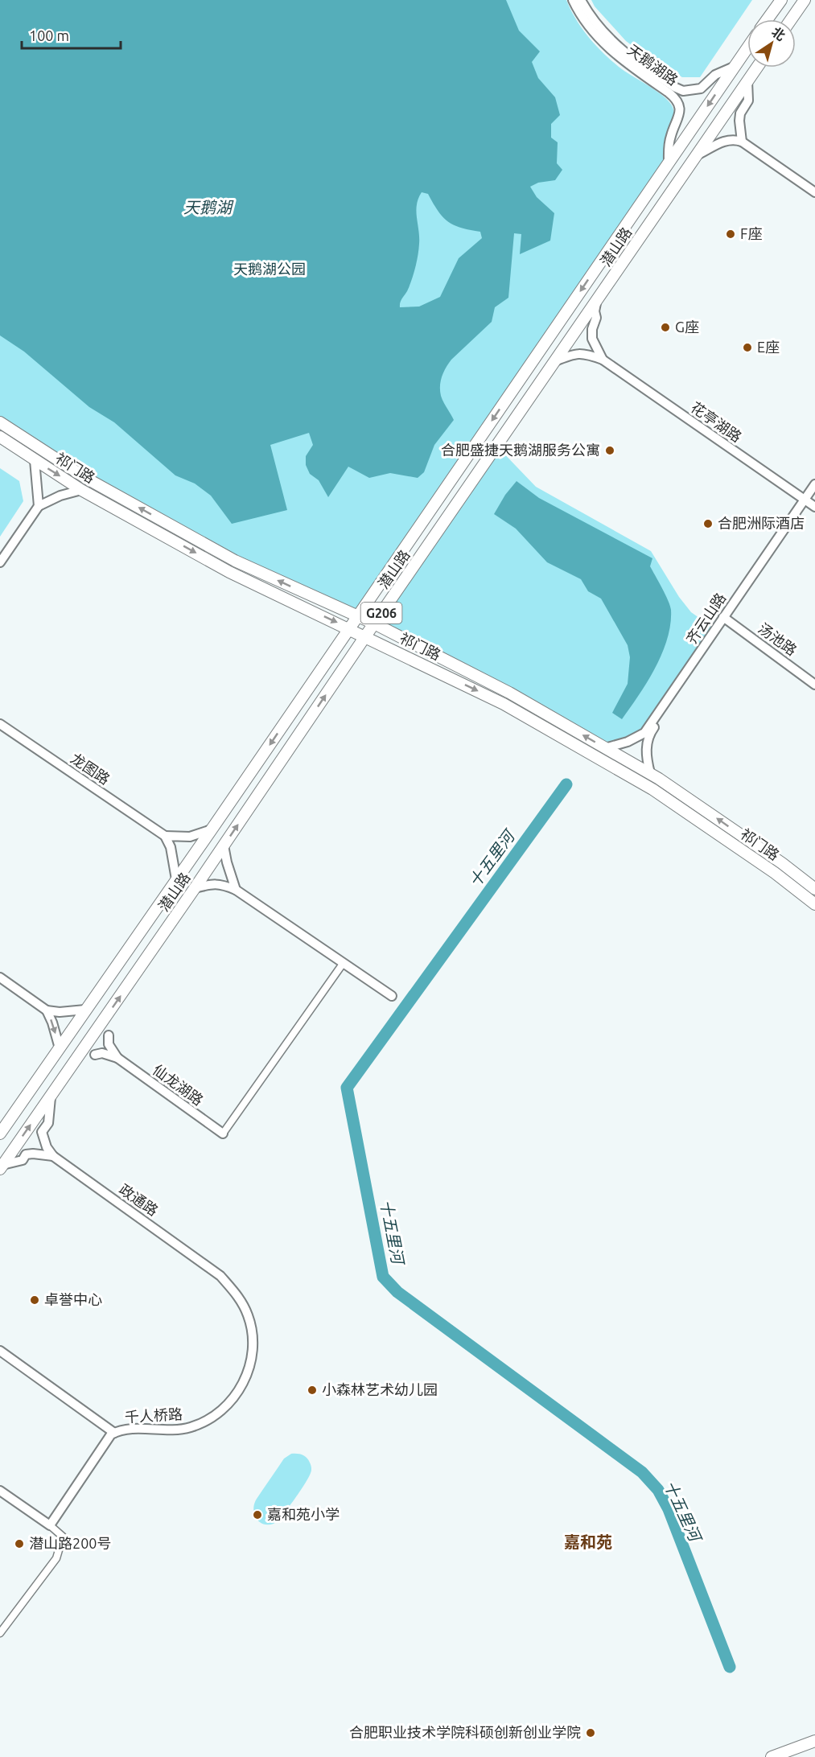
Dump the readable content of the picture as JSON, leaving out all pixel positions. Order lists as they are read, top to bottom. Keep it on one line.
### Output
{"streets":{"main road":["潜山路","祁门路","G206"],"street":["天鹅湖路","花亭湖路","齐云山路","汤池路","龙图路","仙龙湖路","政通路","千人桥路"]},"crossings":[["天鹅湖路","潜山路"],["潜山路","花亭湖路"],["潜山路","祁门路"],["花亭湖路","齐云山路"],["祁门路","齐云山路"],["齐云山路","汤池路"],["政通路","千人桥路"]],"districts":["嘉和苑"],"water":["天鹅湖","十五里河"],"parks":["天鹅湖公园"],"places":["F座","G座","E座","合肥盛捷天鹅湖服务公寓","合肥洲际酒店","卓誉中心","小森林艺术幼儿园","嘉和苑小学","潜山路200号","合肥职业技术学院科硕创新创业学院"],"scale_bar":"100 m","north":"top right"}
